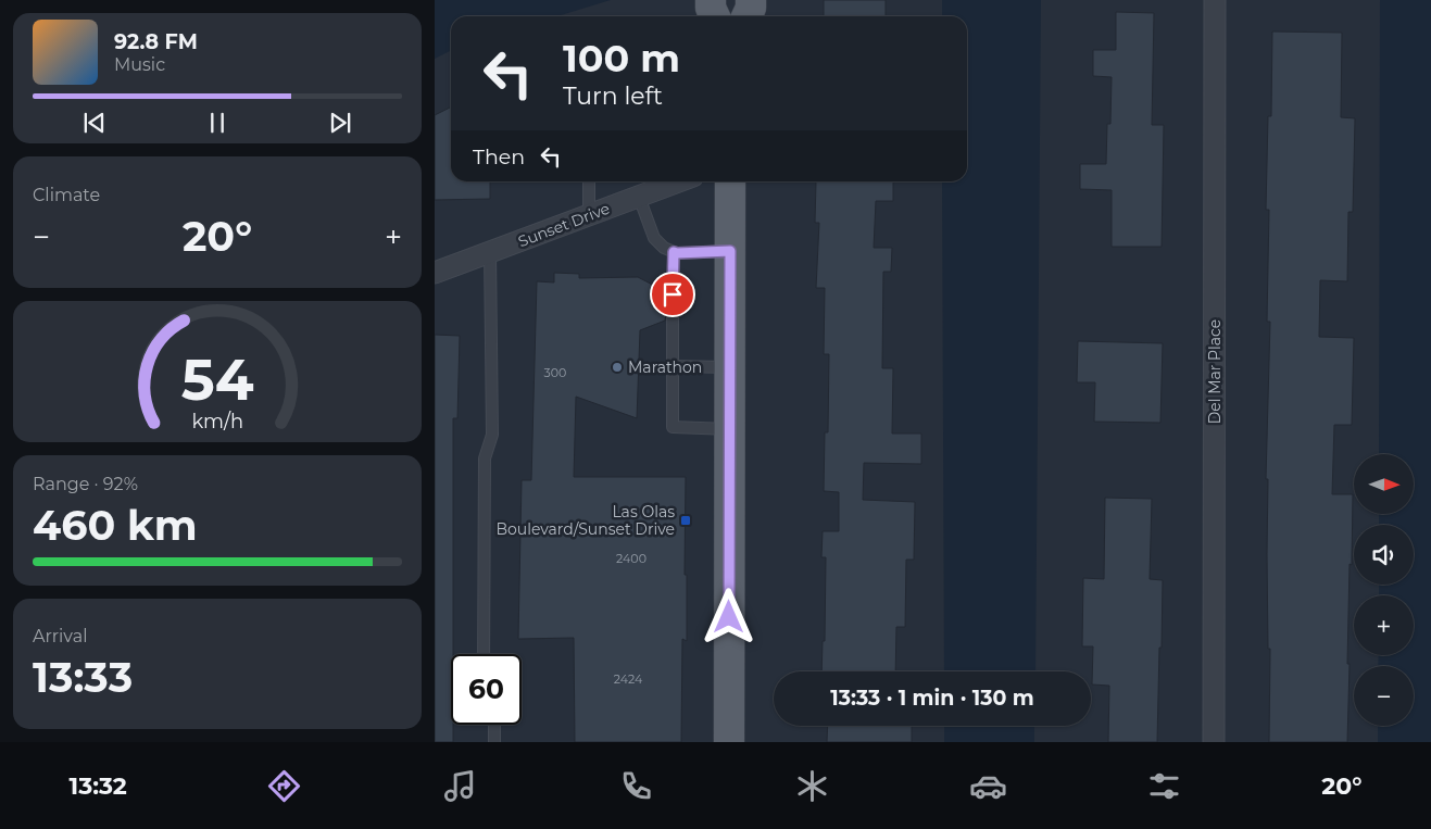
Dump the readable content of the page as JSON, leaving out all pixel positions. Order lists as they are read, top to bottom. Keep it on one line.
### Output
{"streets":{"street":["Sunset Drive","Del Mar Place"]},"places":{"other":["Marathon"],"transit":["Las Olas Boulevard/Sunset Drive"]},"house_numbers":["300","2400","2424"],"north":"right","page":{"turn":["100 m","Turn left"],"song":["92.8 FM","Music"],"then":"Then","tile":["Climate",["Range · 92%","460 km"],["Arrival","13:33"]],"heat":["−","20°","+"],"map_buttons":["+","−"],"limit":"60","trip":"13:33 · 1 min · 130 m","tabs":["13:32","20°"],"gauge":["54","km/h"]}}
